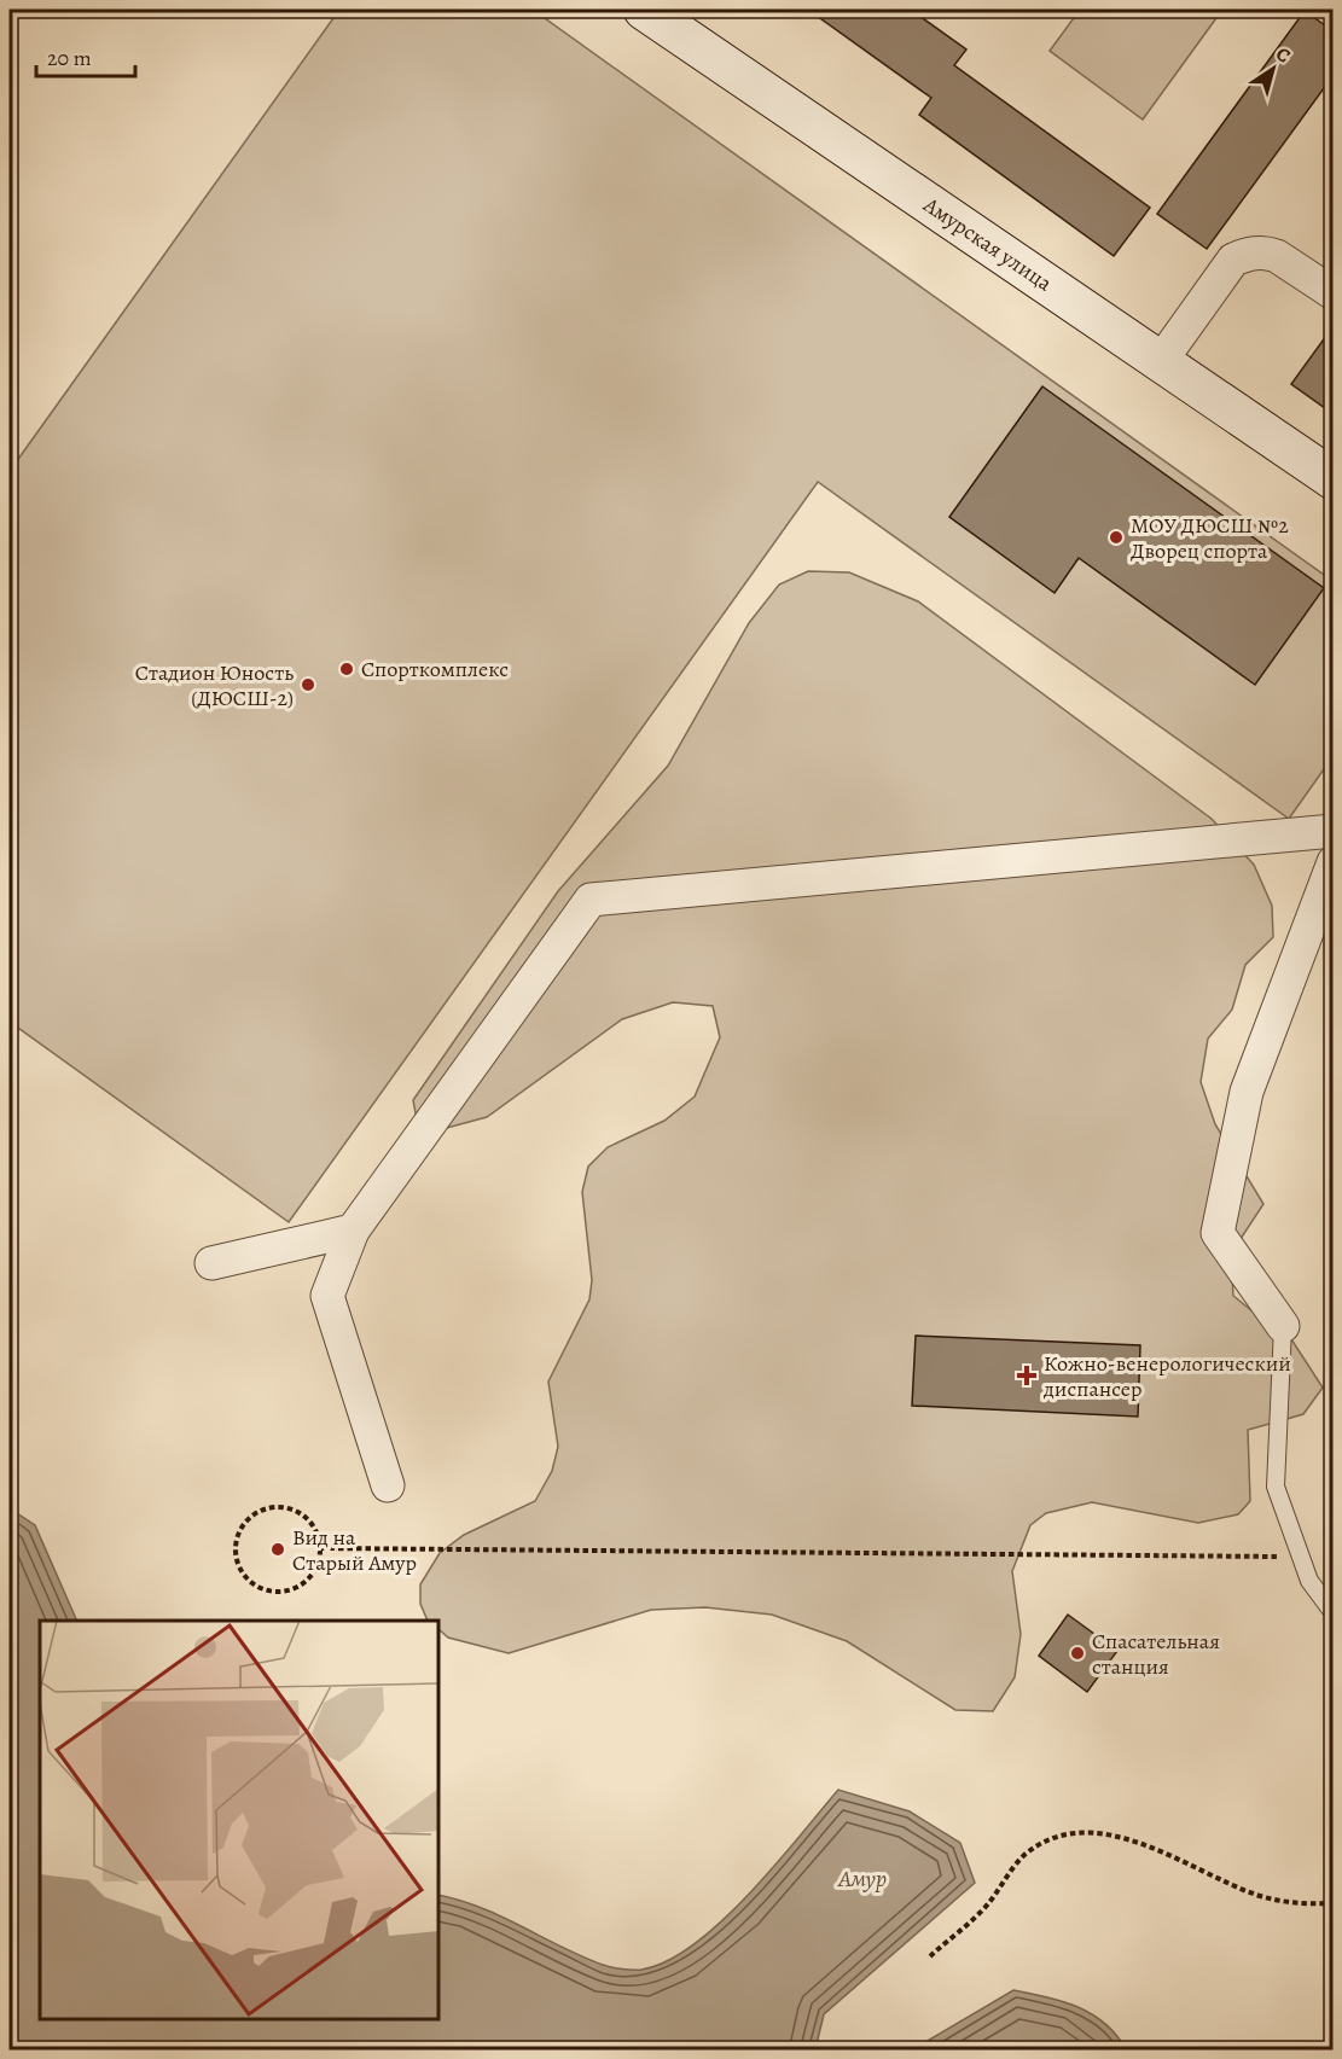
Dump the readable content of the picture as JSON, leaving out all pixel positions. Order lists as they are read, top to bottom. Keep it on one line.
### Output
{"streets":{"street":["Амурская улица"]},"water":["Амур"],"places":{"other":["МОУ ДЮСШ №2 Дворец спорта","Спорткомплекс","Стадион Юность (ДЮСШ-2)","Вид на Старый Амур","Спасательная станция"],"health":["Кожно-венерологический диспансер"]},"scale_bar":"20 m","north":"top right"}
